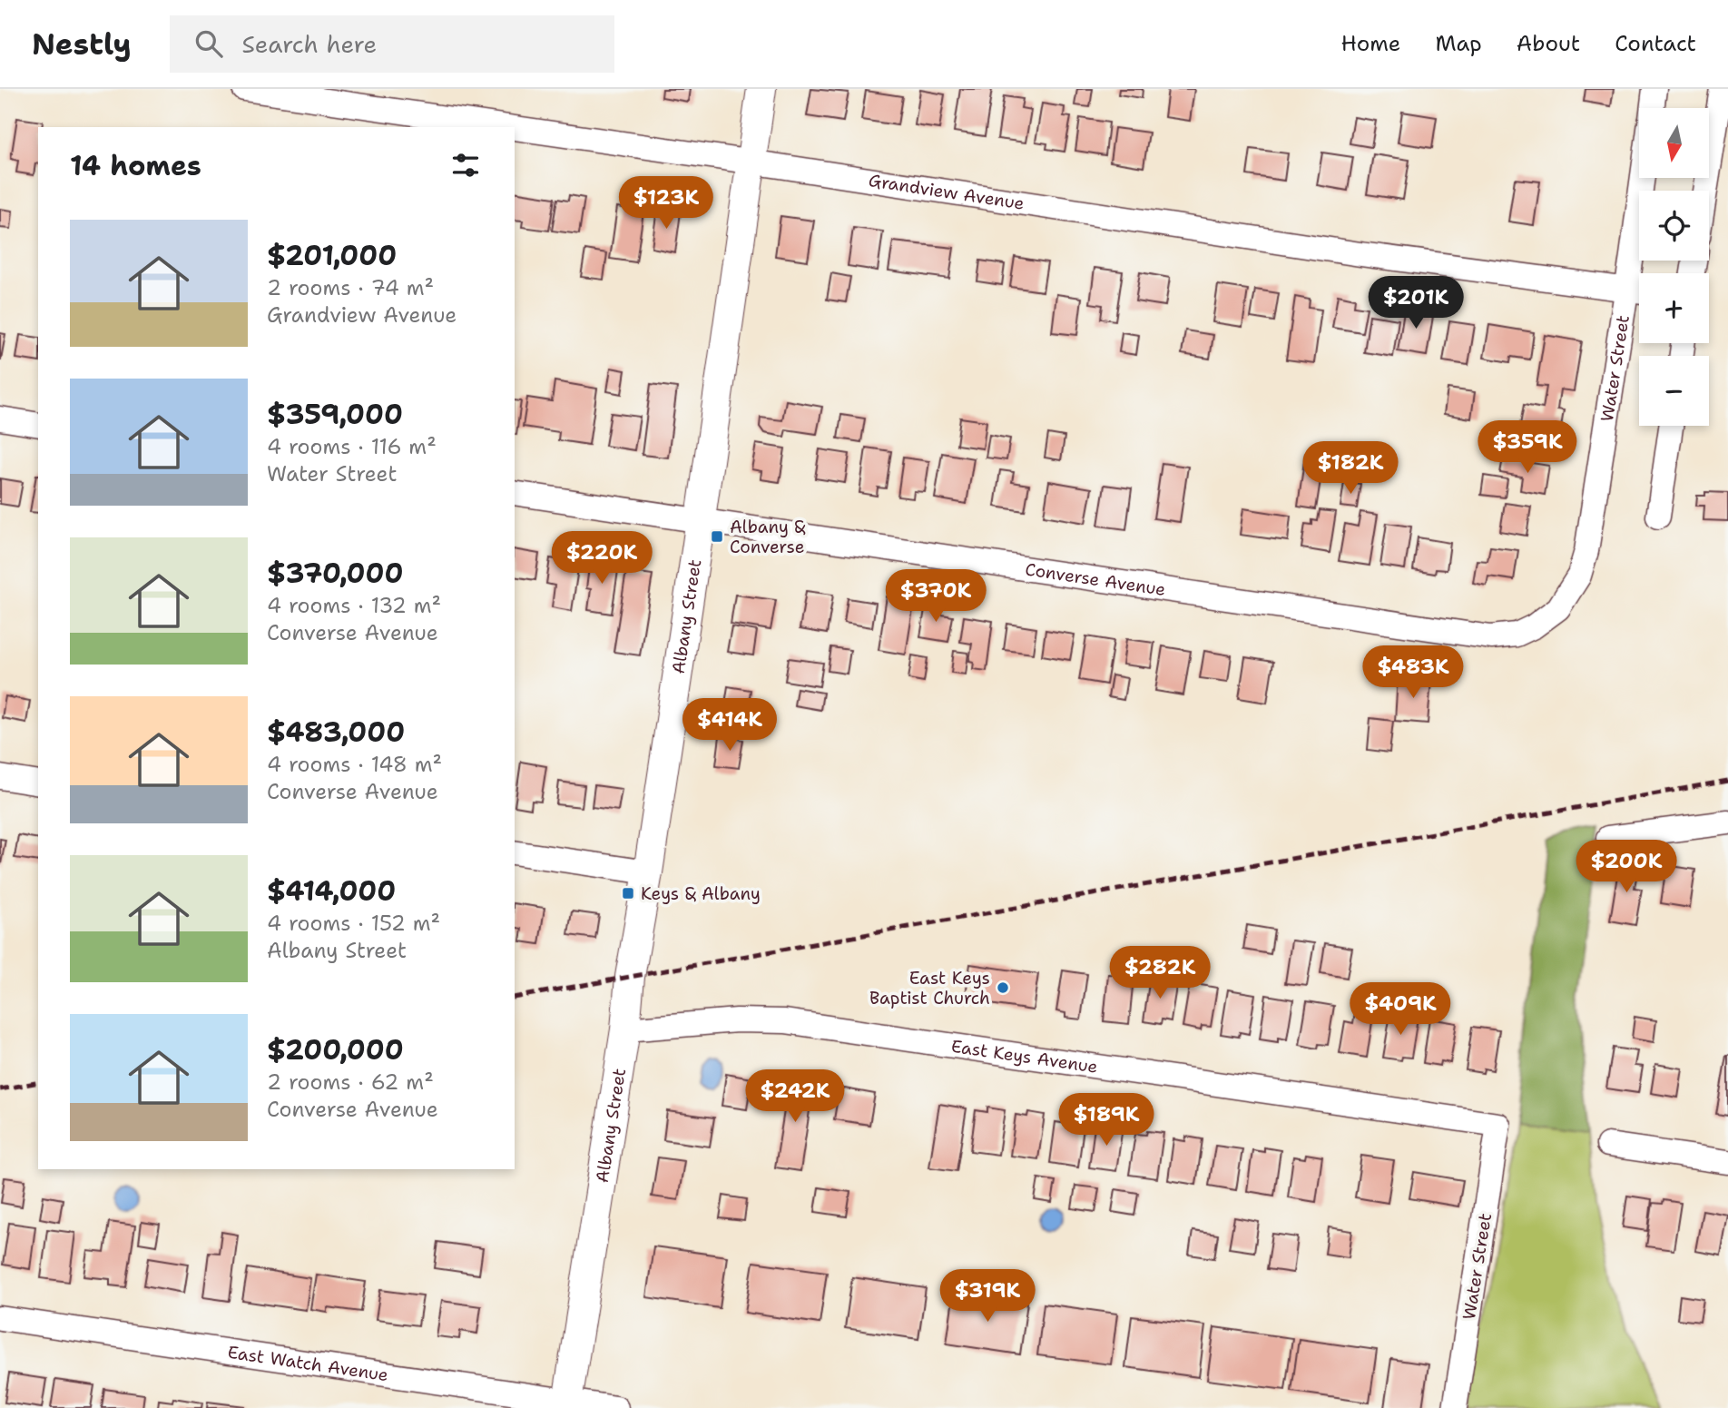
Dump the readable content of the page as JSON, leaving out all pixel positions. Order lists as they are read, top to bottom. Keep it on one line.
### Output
{"streets":{"street":["Grandview Avenue","Water Street","Converse Avenue","Albany Street","East Keys Avenue","East Watch Avenue"]},"crossings":[["Grandview Avenue","Water Street"],["Grandview Avenue","Albany Street"],["Water Street","Converse Avenue"],["Water Street","East Keys Avenue"],["Converse Avenue","Albany Street"],["Albany Street","East Keys Avenue"],["Albany Street","East Watch Avenue"]],"places":{"transit":["Albany & Converse","Keys & Albany"],"other":["East Keys Baptist Church"]},"north":"bottom","page":{"header":"Nestly","search":"Search here","nav":["Home","Map","About","Contact"],"map_buttons":["+","−"],"heading":"14 homes","price":["$123K","$201K","$359K","$182K","$220K","$370K","$483K","$414K","$200K","$282K","$409K","$242K","$189K","$319K"],"list":[{"name":"$201,000","note":"2 rooms · 74 m² · Grandview Avenue"},{"name":"$359,000","note":"4 rooms · 116 m² · Water Street"},{"name":"$370,000","note":"4 rooms · 132 m² · Converse Avenue"},{"name":"$483,000","note":"4 rooms · 148 m² · Converse Avenue"},{"name":"$414,000","note":"4 rooms · 152 m² · Albany Street"},{"name":"$200,000","note":"2 rooms · 62 m² · Converse Avenue"}]}}
